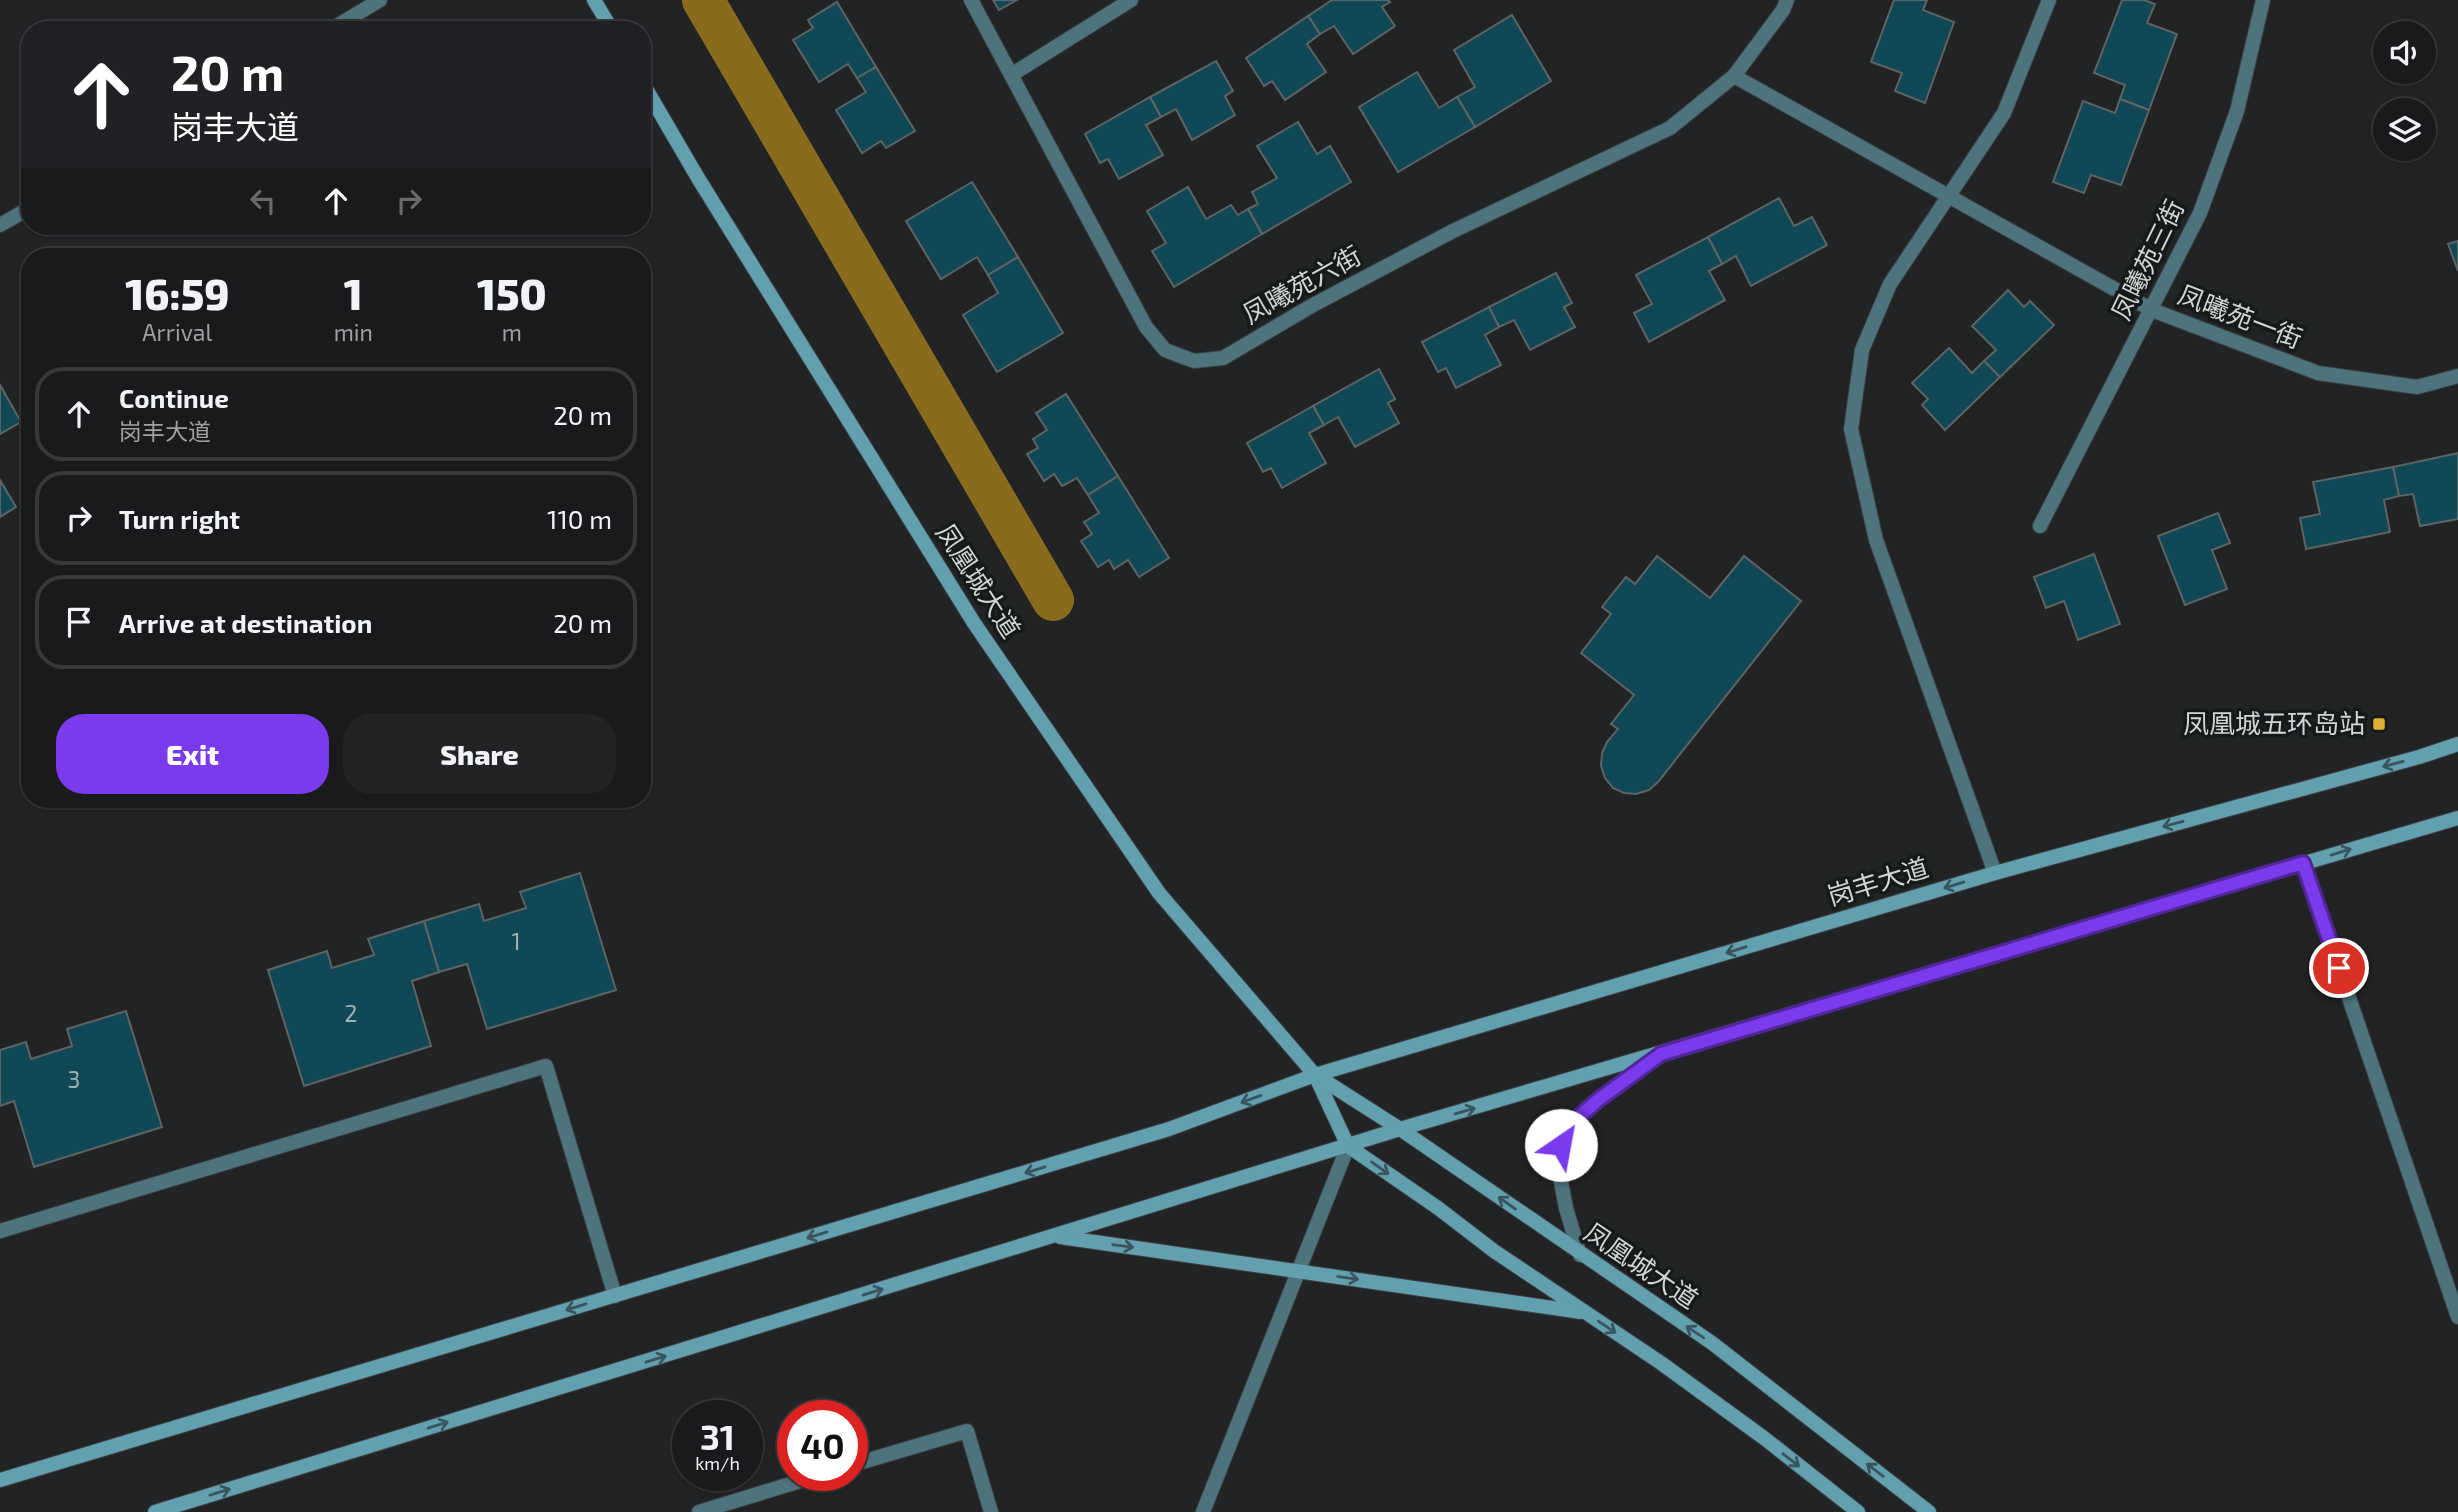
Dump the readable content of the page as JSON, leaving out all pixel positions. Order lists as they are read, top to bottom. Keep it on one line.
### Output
{"streets":{"main road":["凤凰城大道","岗丰大道"],"street":["凤曦苑三街","凤曦苑六街","凤曦苑一街"]},"crossings":[["凤曦苑三街","凤曦苑一街"],["凤曦苑六街","凤曦苑一街"],["凤凰城大道","岗丰大道"]],"places":{"transit":["凤凰城五环岛站"]},"house_numbers":["1","2","3"],"page":{"turn":["20 m","岗丰大道"],"eta":["16:59","Arrival","1","min","150","m"],"list":[{"name":"Continue","note":"岗丰大道","value":"20 m"},{"name":"Turn right","value":"110 m"},{"name":"Arrive at destination","value":"20 m"}],"buttons":["Exit","Share"],"speed":"31 km/h","limit":"40"}}
